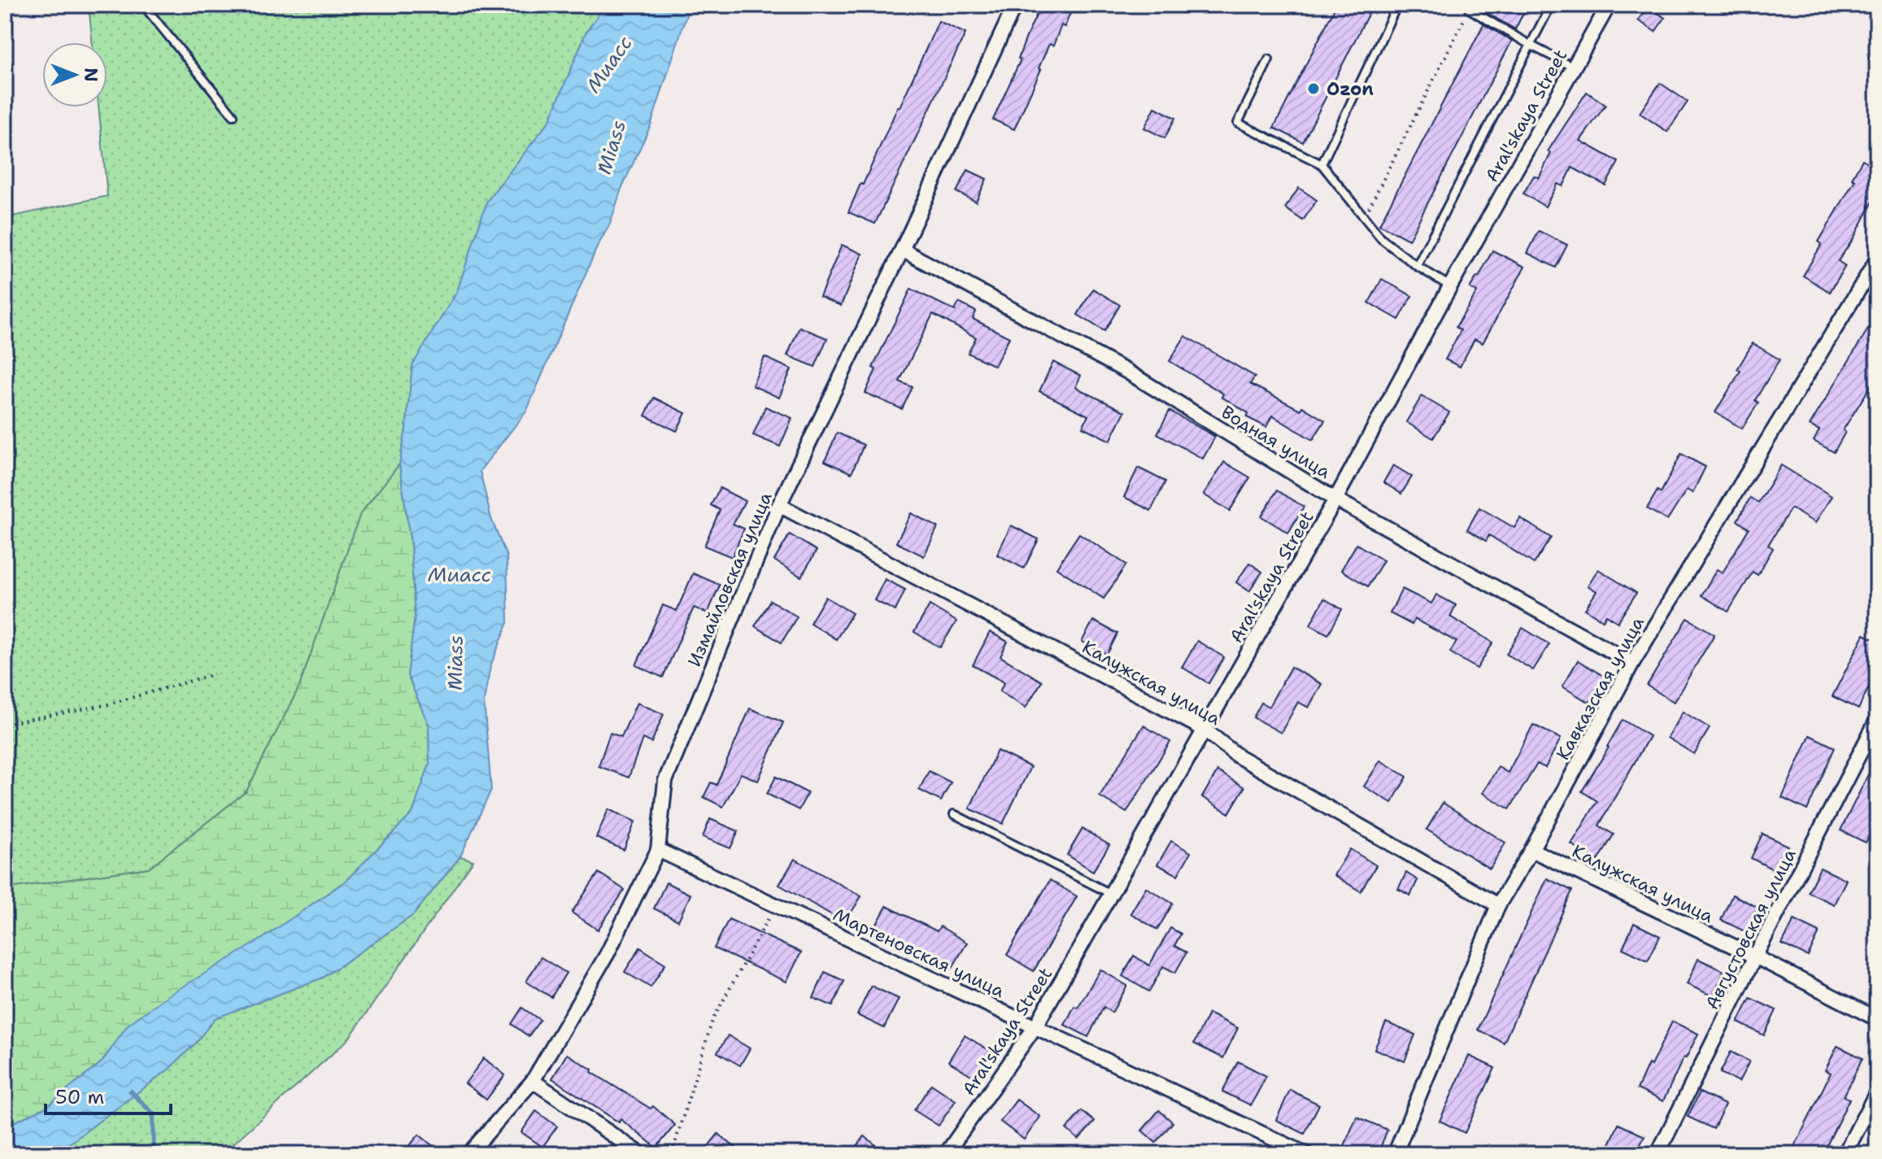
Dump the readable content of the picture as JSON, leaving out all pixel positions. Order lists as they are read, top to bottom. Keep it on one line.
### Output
{"streets":{"street":["Aral'skaya Street","Водная улица","Измайловская улица","Калужская улица","Кавказская улица","Августовская улица","Мартеновская улица"]},"crossings":[["Aral'skaya Street","Водная улица"],["Aral'skaya Street","Калужская улица"],["Aral'skaya Street","Мартеновская улица"],["Водная улица","Измайловская улица"],["Водная улица","Кавказская улица"],["Измайловская улица","Калужская улица"],["Измайловская улица","Мартеновская улица"],["Калужская улица","Кавказская улица"],["Калужская улица","Августовская улица"]],"water":["Миасс","Miass"],"places":["Ozon"],"scale_bar":"50 m","north":"right"}
